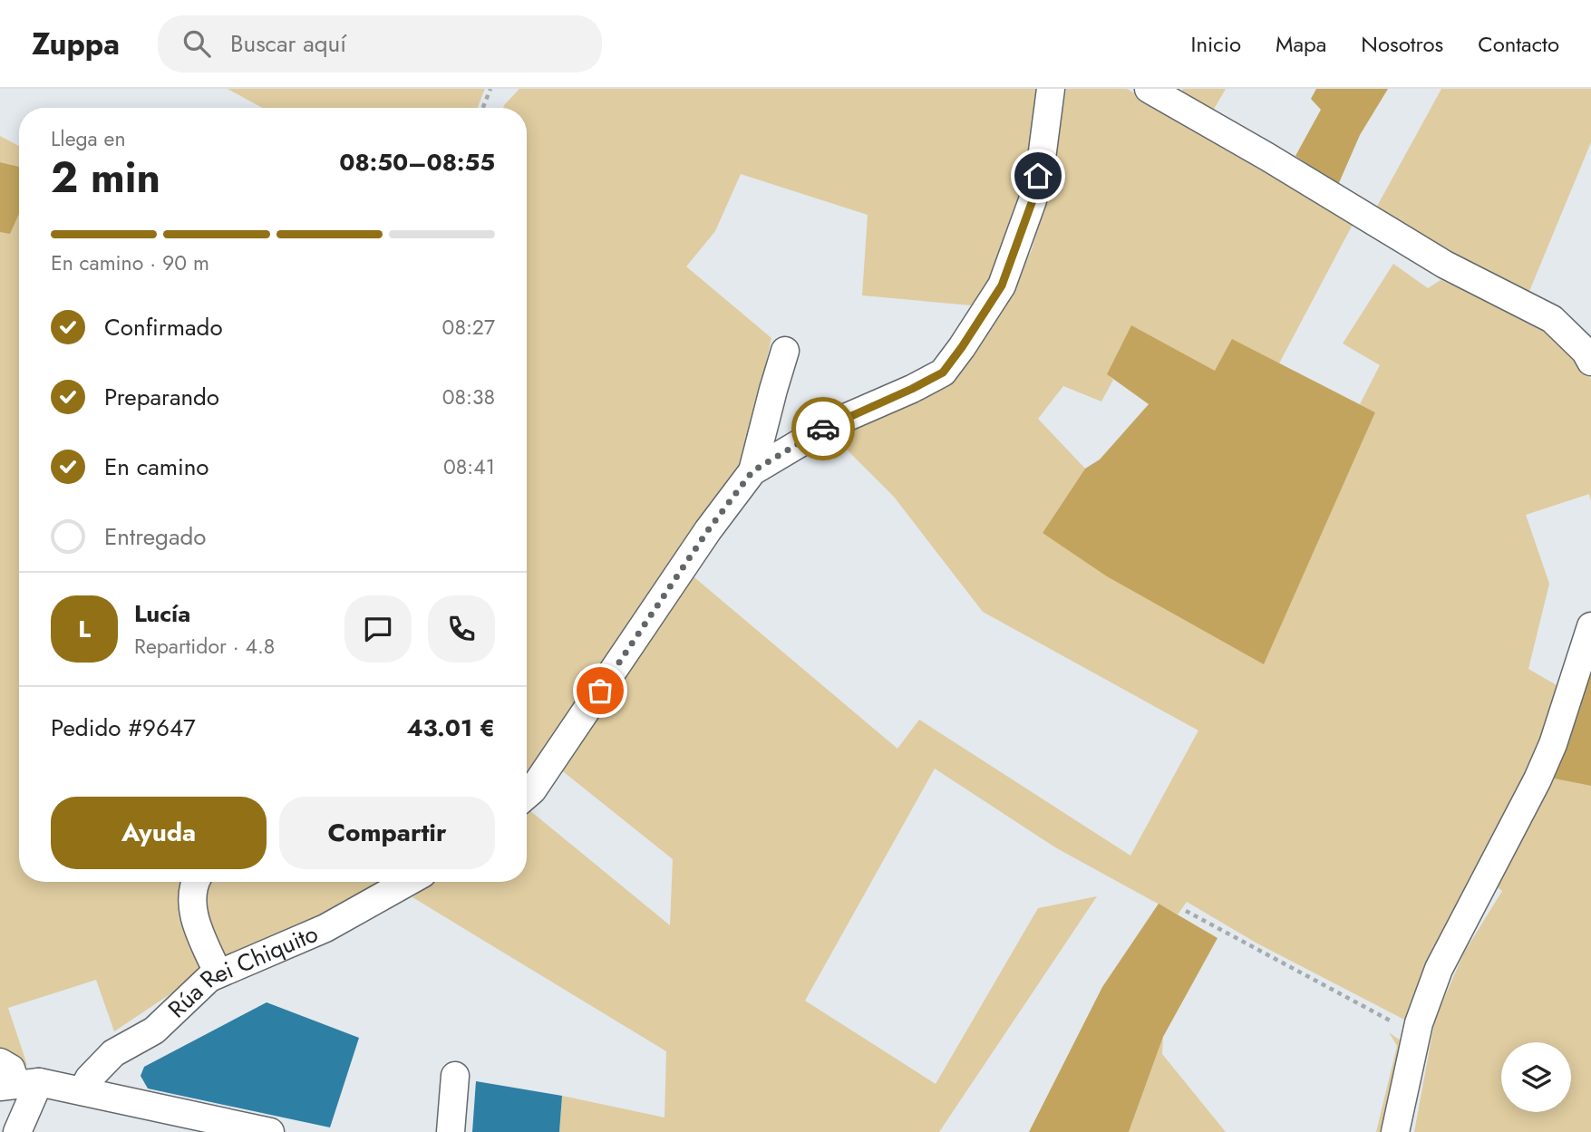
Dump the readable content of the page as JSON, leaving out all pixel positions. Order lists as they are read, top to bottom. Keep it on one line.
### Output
{"streets":{"street":["Rúa Rei Chiquito"]},"page":{"header":"Zuppa","search":"Buscar aquí","nav":["Inicio","Mapa","Nosotros","Contacto"],"heading":["2 min","Llega en","08:50–08:55"],"panel":["Lucía","Repartidor · 4.8","Pedido #9647","43.01 €"],"bar":"En camino · 90 m","list":[["Confirmado","08:27"],["Preparando","08:38"],["En camino","08:41"],"Entregado"],"round":"L","buttons":["Ayuda","Compartir"]}}
